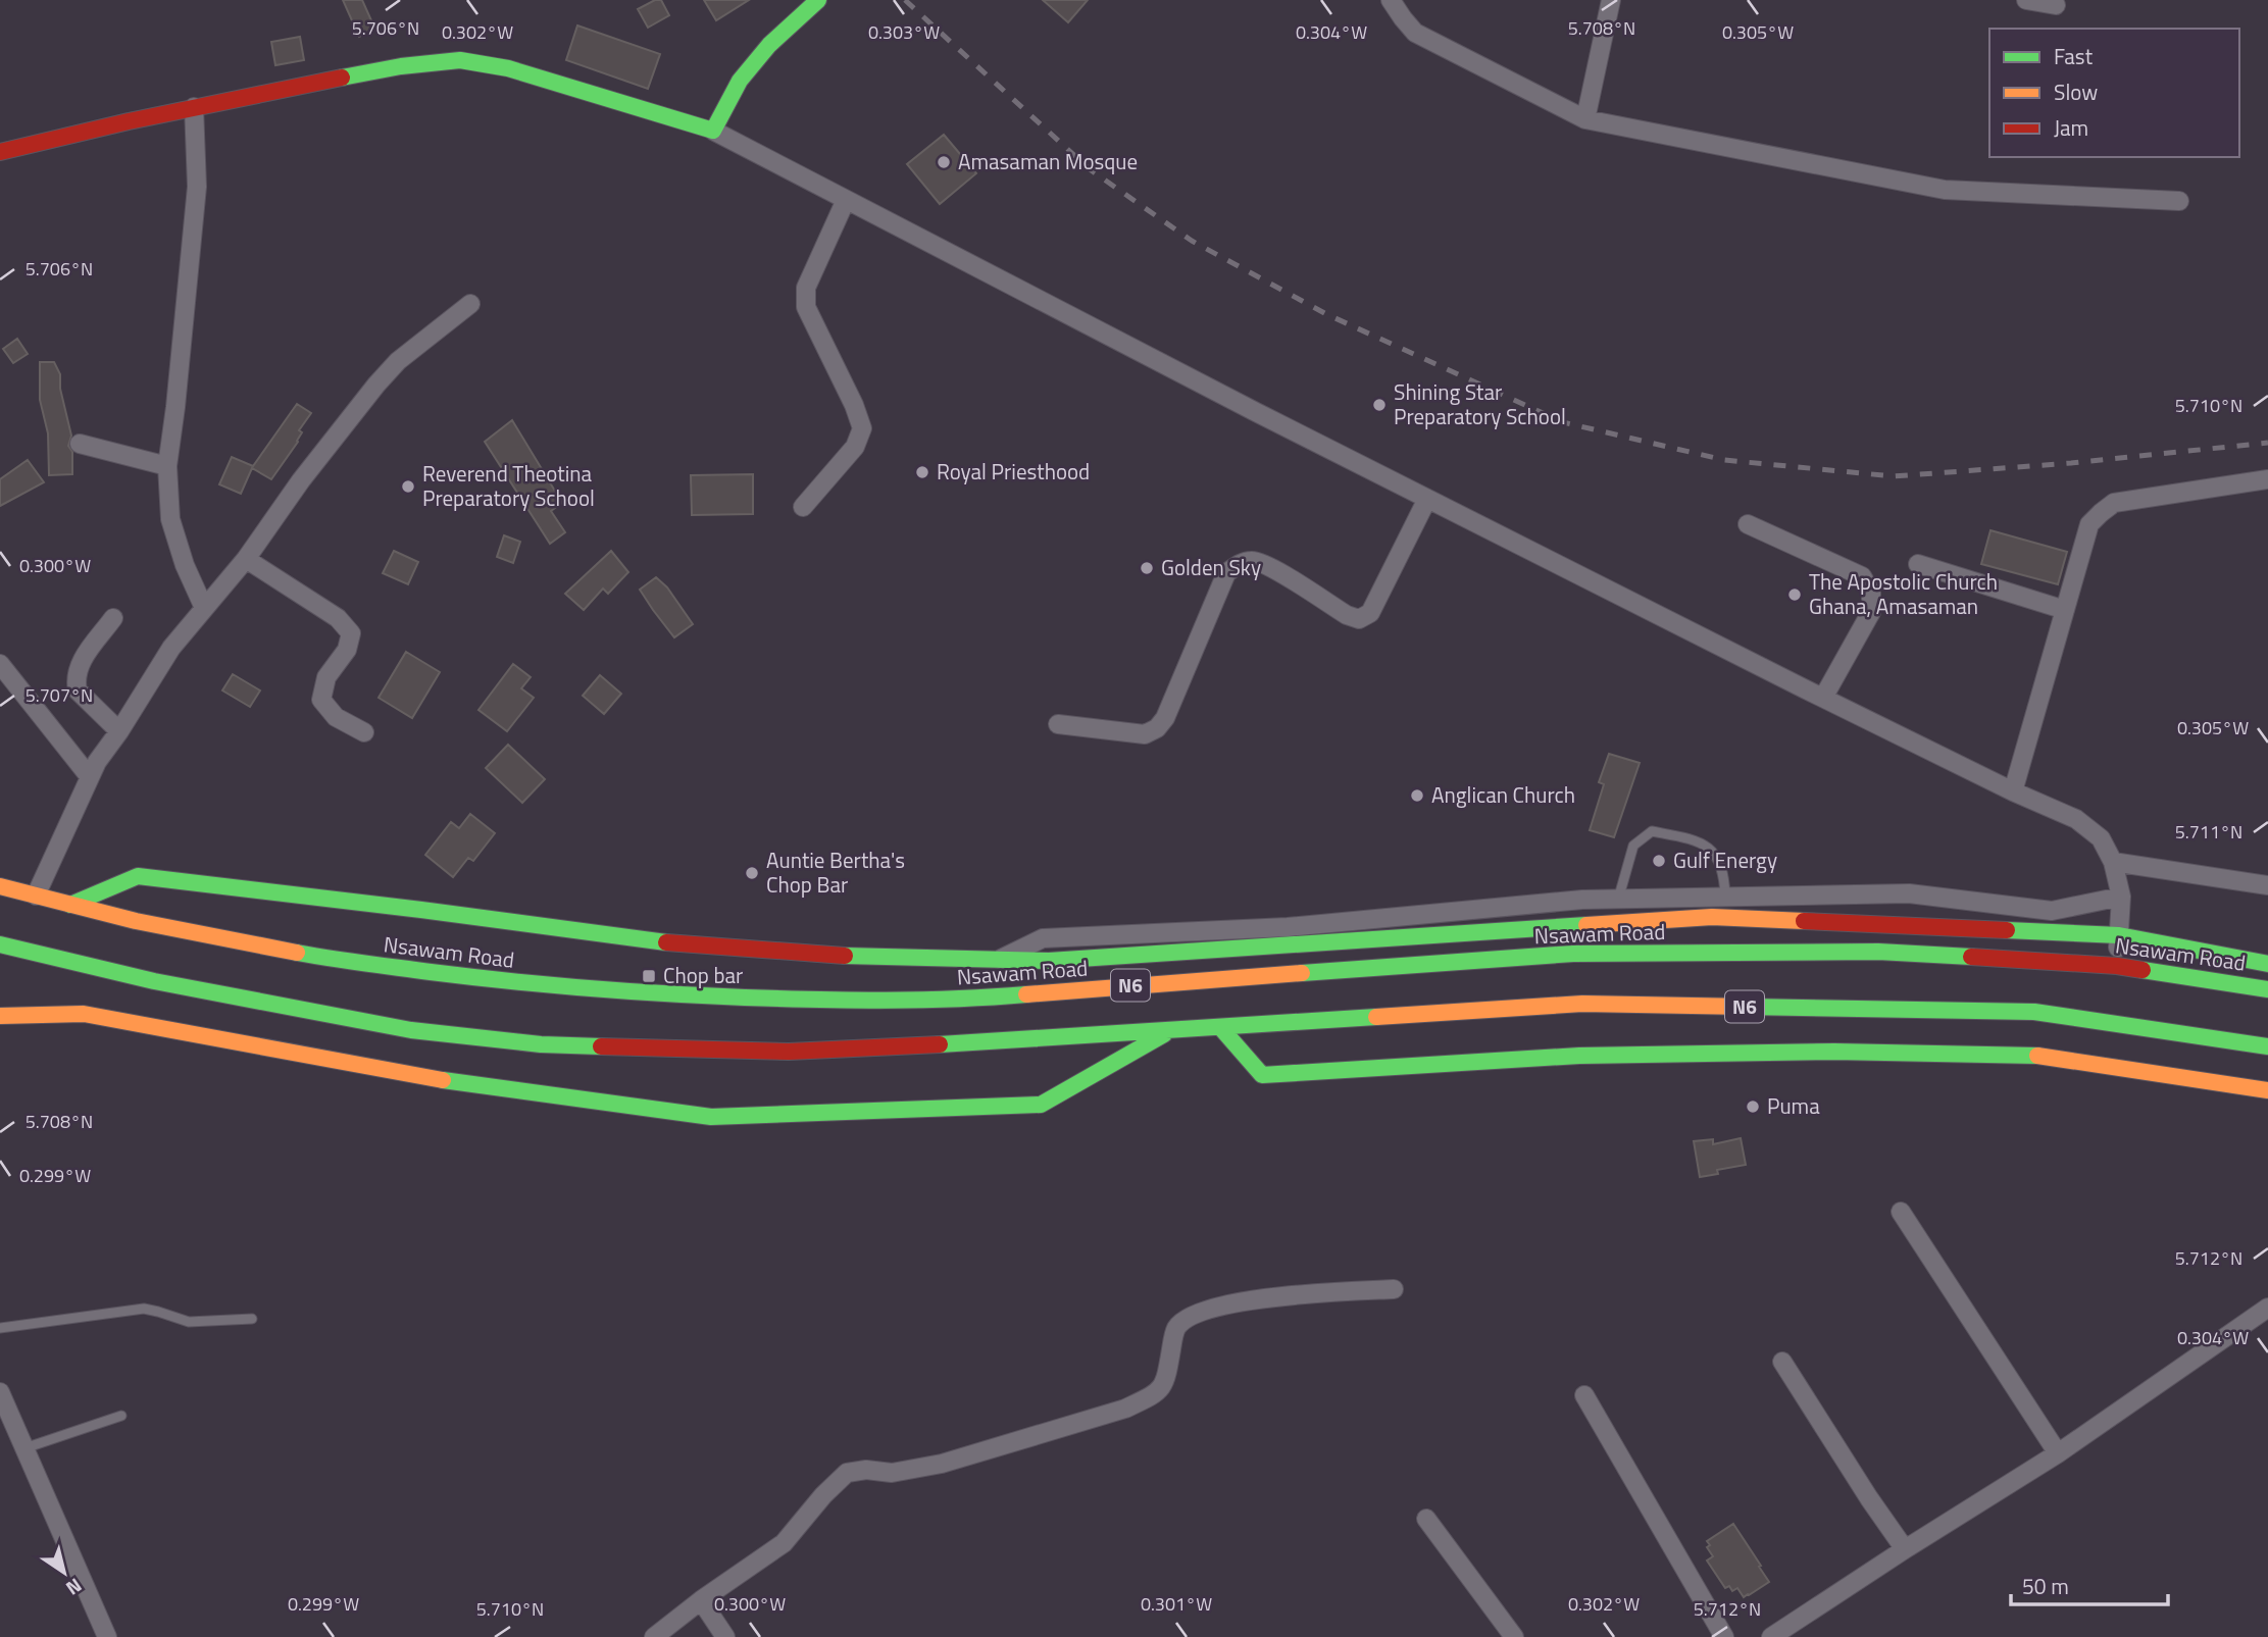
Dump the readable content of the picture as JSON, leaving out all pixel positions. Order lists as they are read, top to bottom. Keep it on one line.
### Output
{"streets":{"main road":["Nsawam Road","N6"]},"places":{"other":["Amasaman Mosque","Shining Star Preparatory School","Royal Priesthood","Reverend Theotina Preparatory School","Golden Sky","The Apostolic Church Ghana, Amasaman","Anglican Church","Gulf Energy","Auntie Bertha's Chop Bar","Puma"],"transit":["Chop bar"]},"legend":["Fast","Slow","Jam"],"scale_bar":"50 m","north":"bottom right","coordinates":["5.706°N","5.708°N","0.302°W","0.303°W","0.304°W","0.305°W","5.710°N","0.300°W","5.707°N","5.711°N","0.299°W","5.712°N","0.301°W"]}
